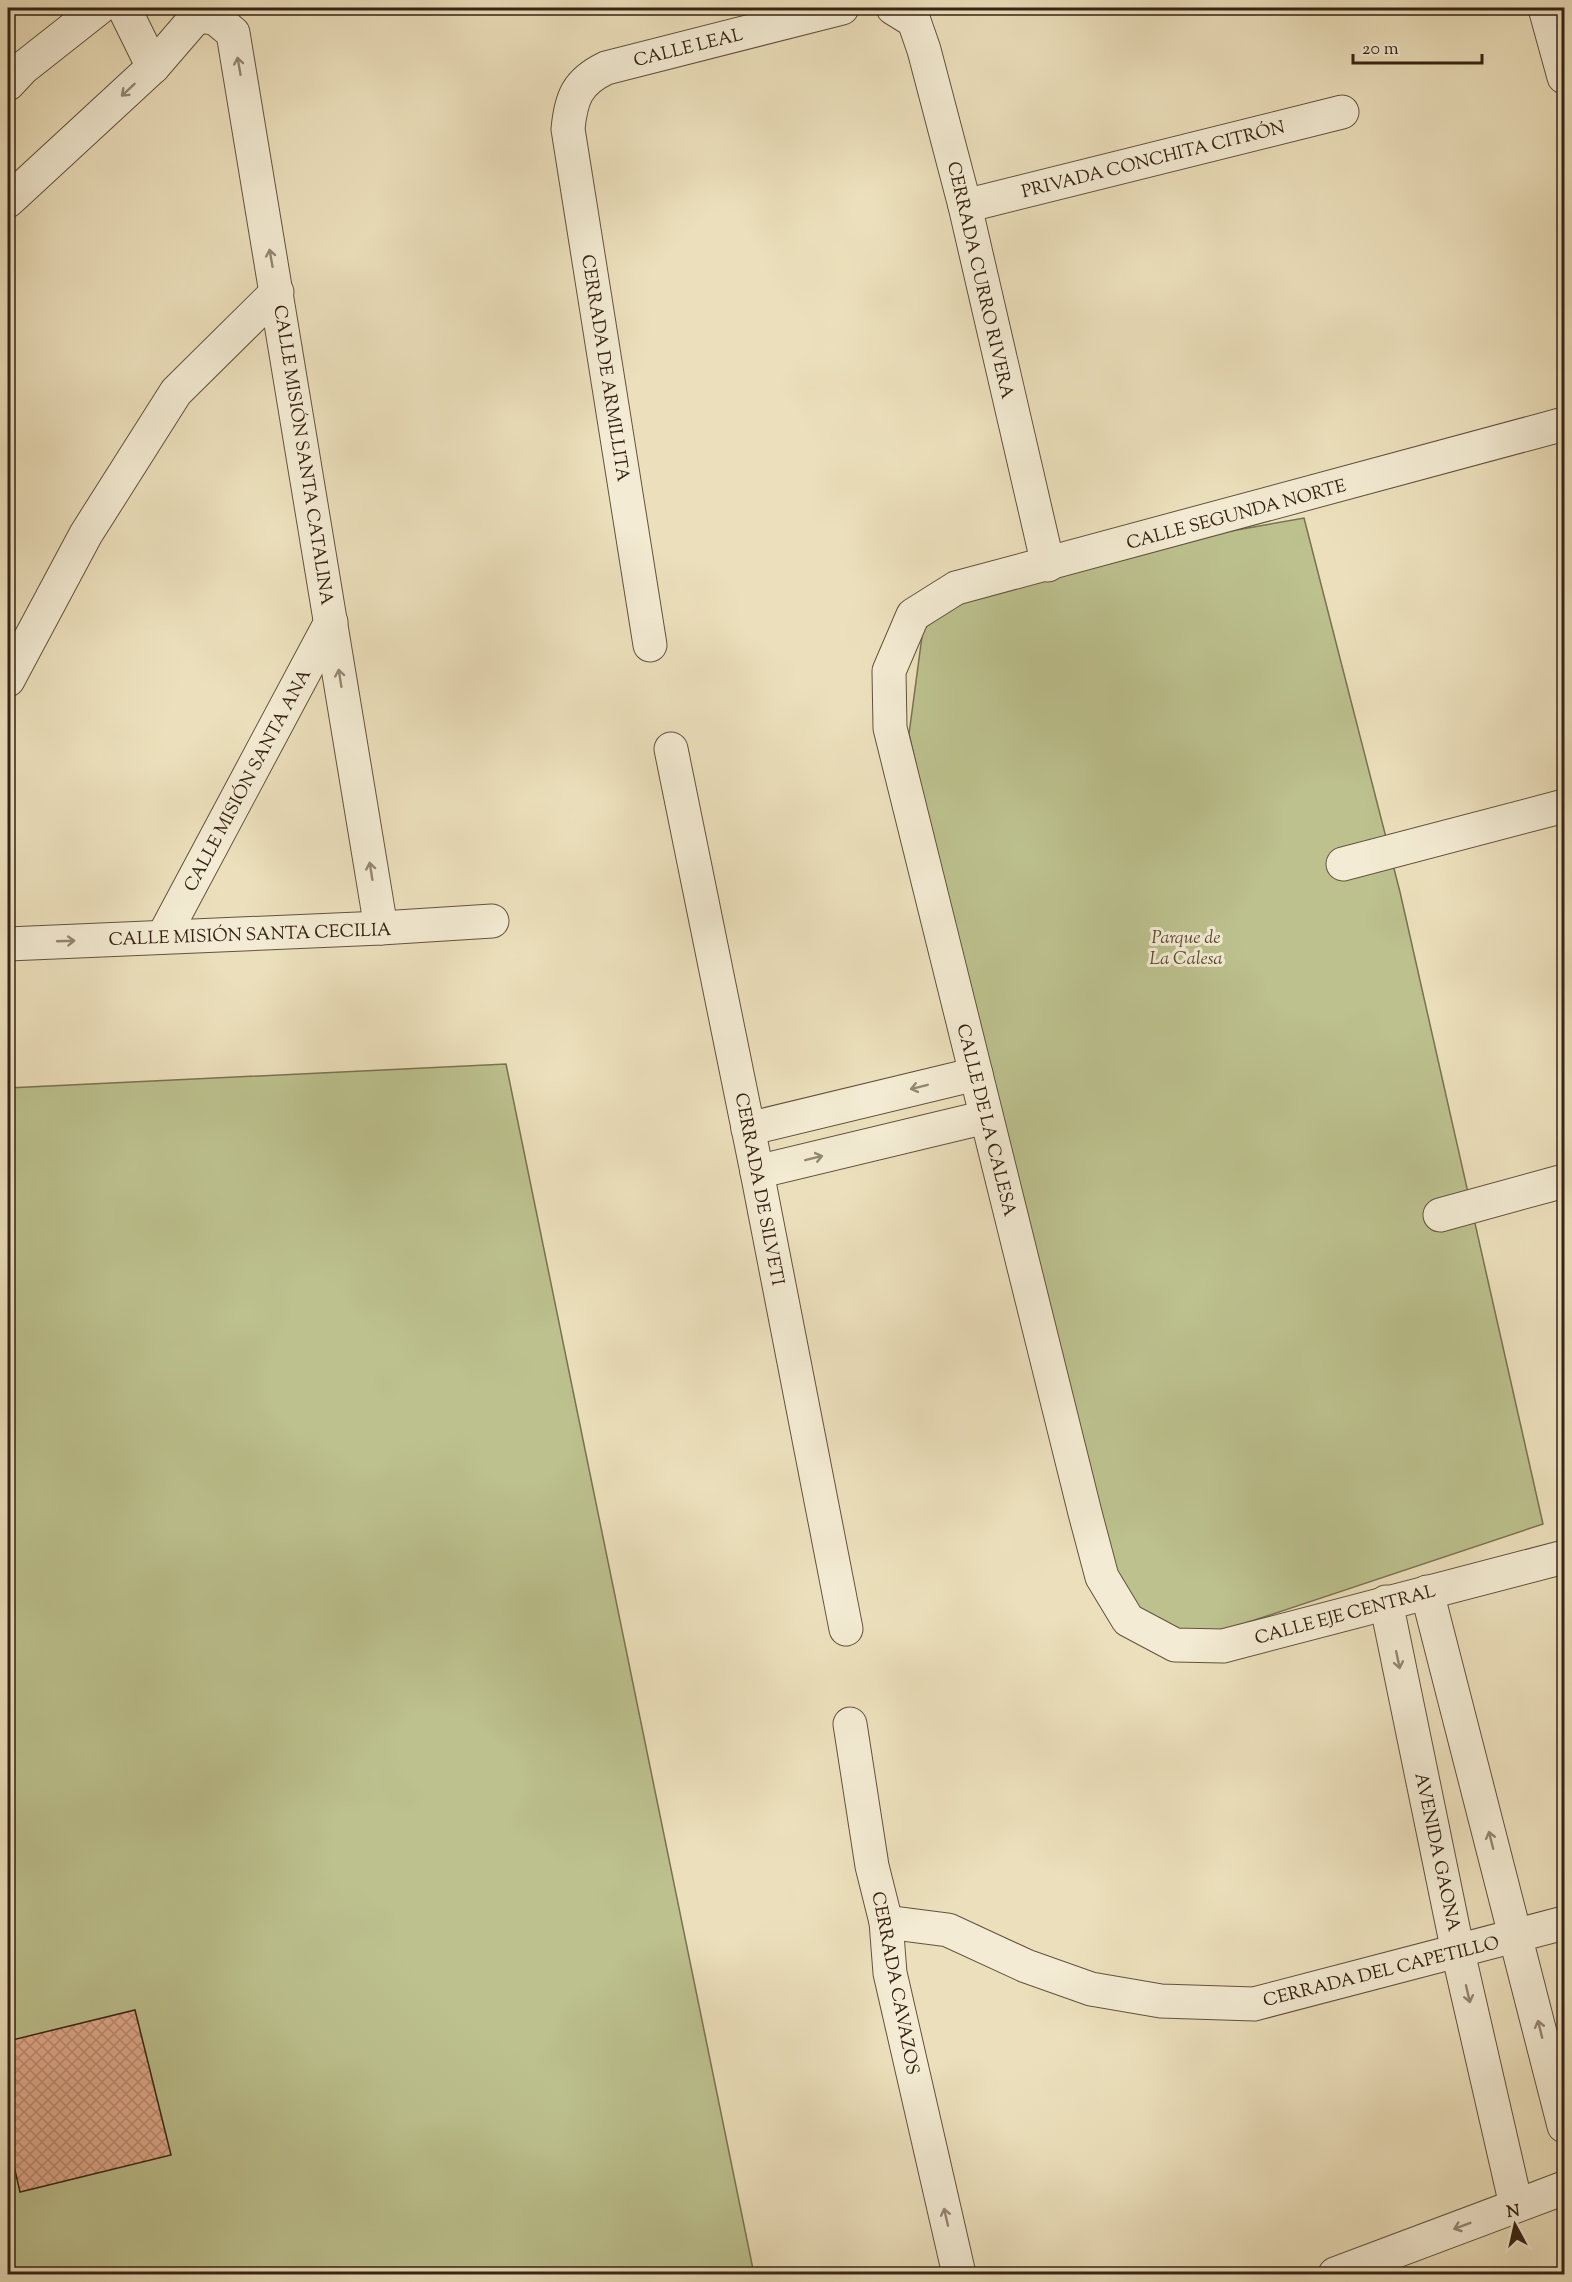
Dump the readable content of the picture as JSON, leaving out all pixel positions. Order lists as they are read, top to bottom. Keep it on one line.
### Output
{"streets":{"street":["CALLE LEAL","PRIVADA CONCHITA CITRÓN","CERRADA CURRO RIVERA","CERRADA DE ARMILLITA","CALLE MISIÓN SANTA CATALINA","CALLE SEGUNDA NORTE","CALLE MISIÓN SANTA ANA","CALLE MISIÓN SANTA CECILIA","CALLE DE LA CALESA","CERRADA DE SILVETI","CALLE EJE CENTRAL","AVENIDA GAONA","CERRADA DEL CAPETILLO","CERRADA CAVAZOS"]},"crossings":[["CALLE LEAL","CERRADA DE ARMILLITA"],["PRIVADA CONCHITA CITRÓN","CERRADA CURRO RIVERA"],["CERRADA CURRO RIVERA","CALLE SEGUNDA NORTE"],["CALLE MISIÓN SANTA CATALINA","CALLE MISIÓN SANTA ANA"],["CALLE MISIÓN SANTA CATALINA","CALLE MISIÓN SANTA CECILIA"],["CALLE SEGUNDA NORTE","CALLE DE LA CALESA"],["CALLE MISIÓN SANTA ANA","CALLE MISIÓN SANTA CECILIA"],["CALLE DE LA CALESA","CALLE EJE CENTRAL"],["CALLE EJE CENTRAL","AVENIDA GAONA"],["AVENIDA GAONA","CERRADA DEL CAPETILLO"],["CERRADA DEL CAPETILLO","CERRADA CAVAZOS"]],"one_way":["CALLE MISIÓN SANTA CATALINA","CERRADA CAVAZOS"],"parks":["Parque de La Calesa"],"scale_bar":"20 m","north":"top"}
